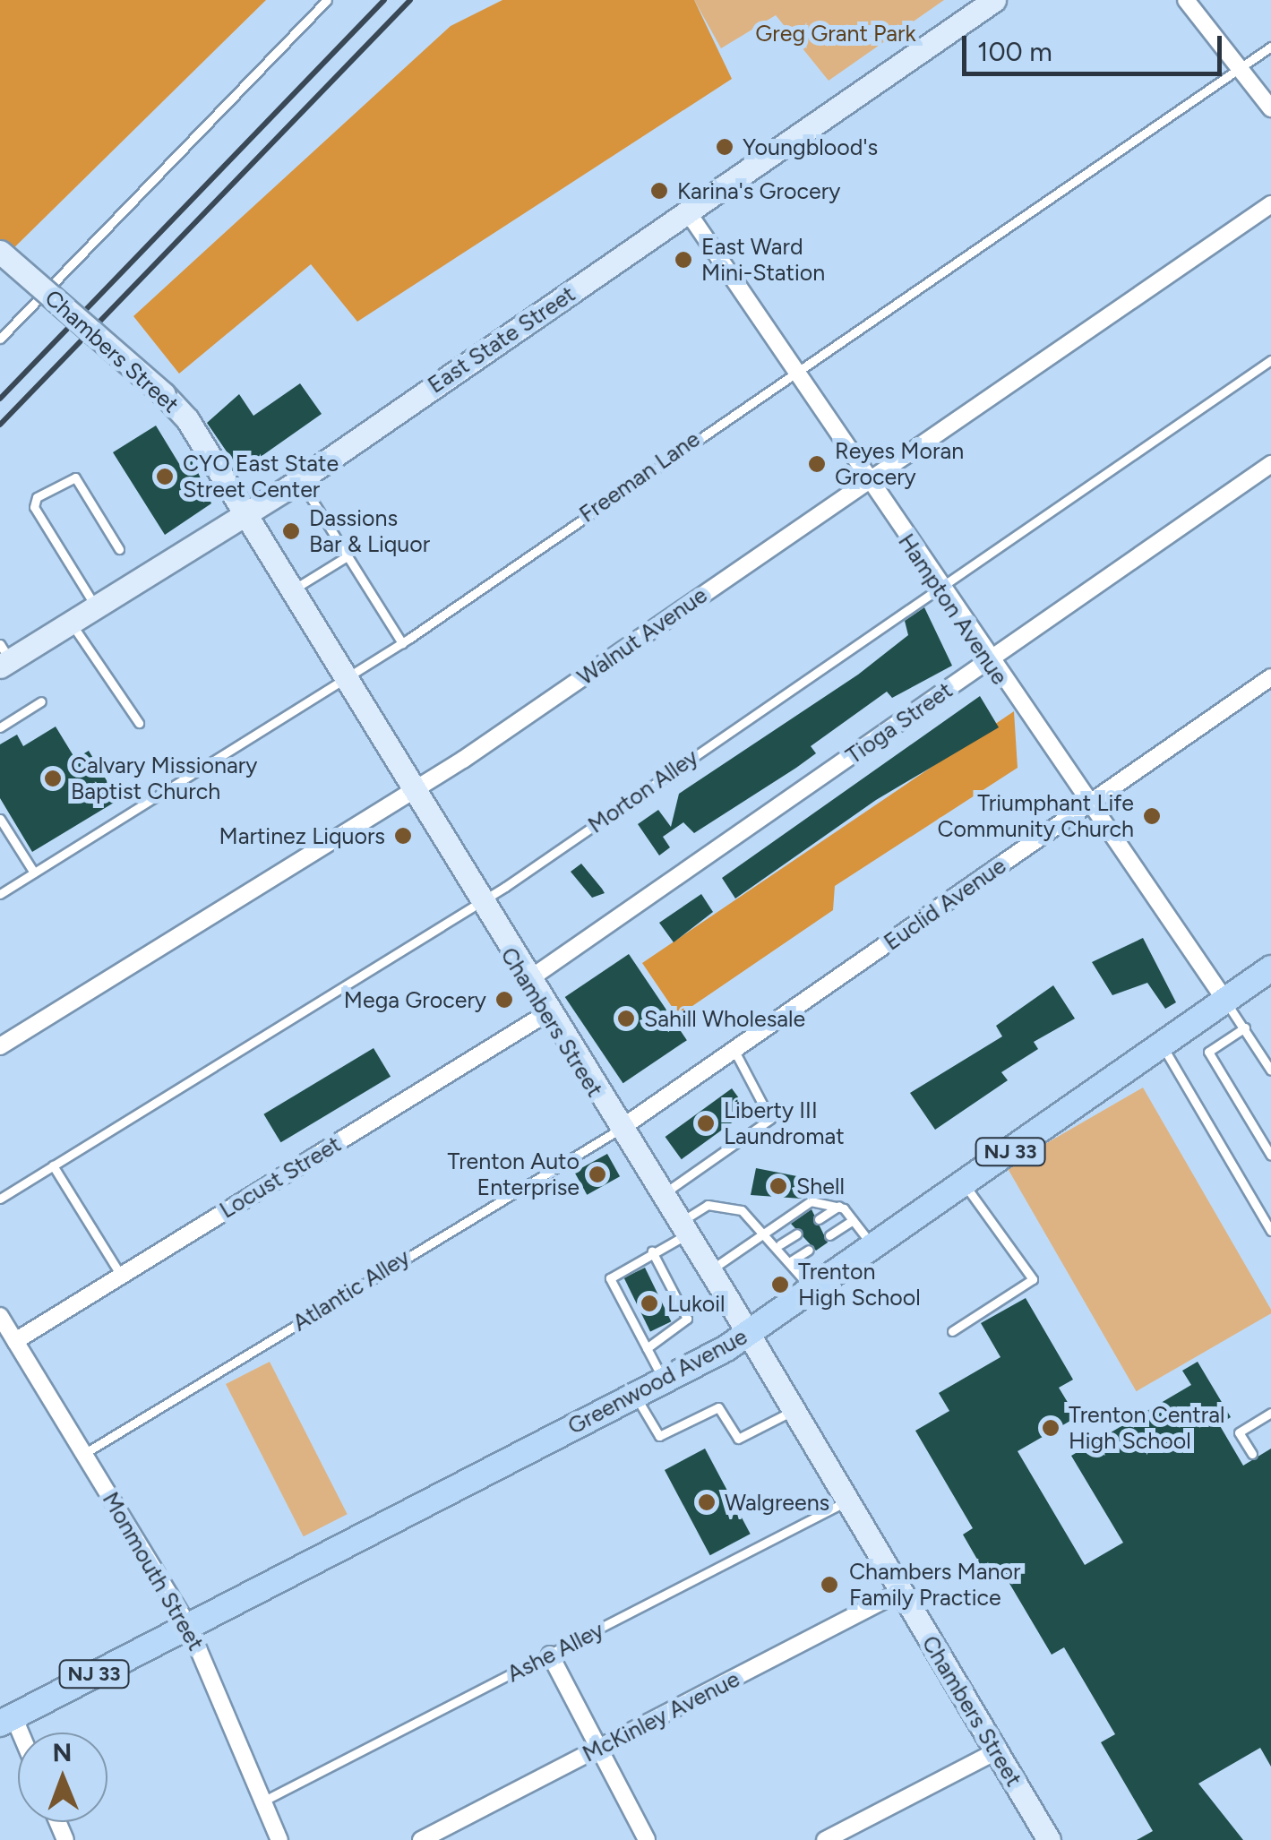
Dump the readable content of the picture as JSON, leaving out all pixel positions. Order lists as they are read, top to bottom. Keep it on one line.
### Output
{"streets":{"main road":["NJ 33","Greenwood Avenue"],"street":["East State Street","Chambers Street","Hampton Avenue","Walnut Avenue","Tioga Street","Euclid Avenue","Locust Street","Monmouth Street","McKinley Avenue"],"lane":["Freeman Lane","Morton Alley","Atlantic Alley","Ashe Alley"]},"crossings":[["East State Street","Chambers Street"],["East State Street","Hampton Avenue"],["Chambers Street","Freeman Lane"],["Chambers Street","Walnut Avenue"],["Chambers Street","Tioga Street"],["Chambers Street","Morton Alley"],["Chambers Street","Euclid Avenue"],["Chambers Street","Locust Street"],["Chambers Street","Atlantic Alley"],["Chambers Street","Greenwood Avenue"],["Chambers Street","Ashe Alley"],["Chambers Street","McKinley Avenue"],["Freeman Lane","Hampton Avenue"],["Hampton Avenue","Walnut Avenue"],["Hampton Avenue","Tioga Street"],["Hampton Avenue","Morton Alley"],["Hampton Avenue","Euclid Avenue"],["Hampton Avenue","Greenwood Avenue"],["Euclid Avenue","Atlantic Alley"],["Locust Street","Monmouth Street"],["Atlantic Alley","Monmouth Street"],["Greenwood Avenue","Monmouth Street"],["Monmouth Street","Ashe Alley"]],"parks":["Greg Grant Park"],"places":["Youngblood's","Karina's Grocery","East Ward Mini-Station","Reyes Moran Grocery","CYO East State Street Center","Dassions Bar & Liquor","Calvary Missionary Baptist Church","Triumphant Life Community Church","Martinez Liquors","Mega Grocery","Sahill Wholesale","Liberty III Laundromat","Trenton Auto Enterprise","Shell","Trenton High School","Lukoil","Trenton Central High School","Walgreens","Chambers Manor Family Practice"],"scale_bar":"100 m","north":"top"}
